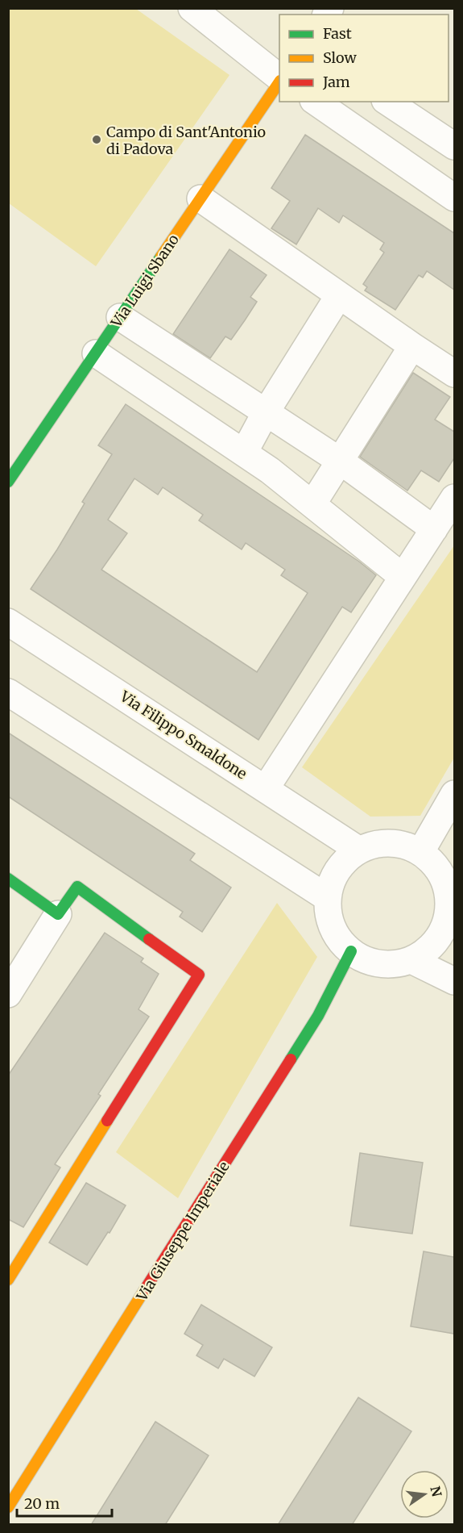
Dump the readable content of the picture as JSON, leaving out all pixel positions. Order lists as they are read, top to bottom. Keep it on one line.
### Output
{"streets":{"street":["Via Luigi Sbano","Via Filippo Smaldone","Via Giuseppe Imperiale"]},"crossings":[["Via Filippo Smaldone","Via Giuseppe Imperiale"]],"places":["Campo di Sant'Antonio di Padova"],"legend":["Fast","Slow","Jam"],"scale_bar":"20 m","north":"right"}
